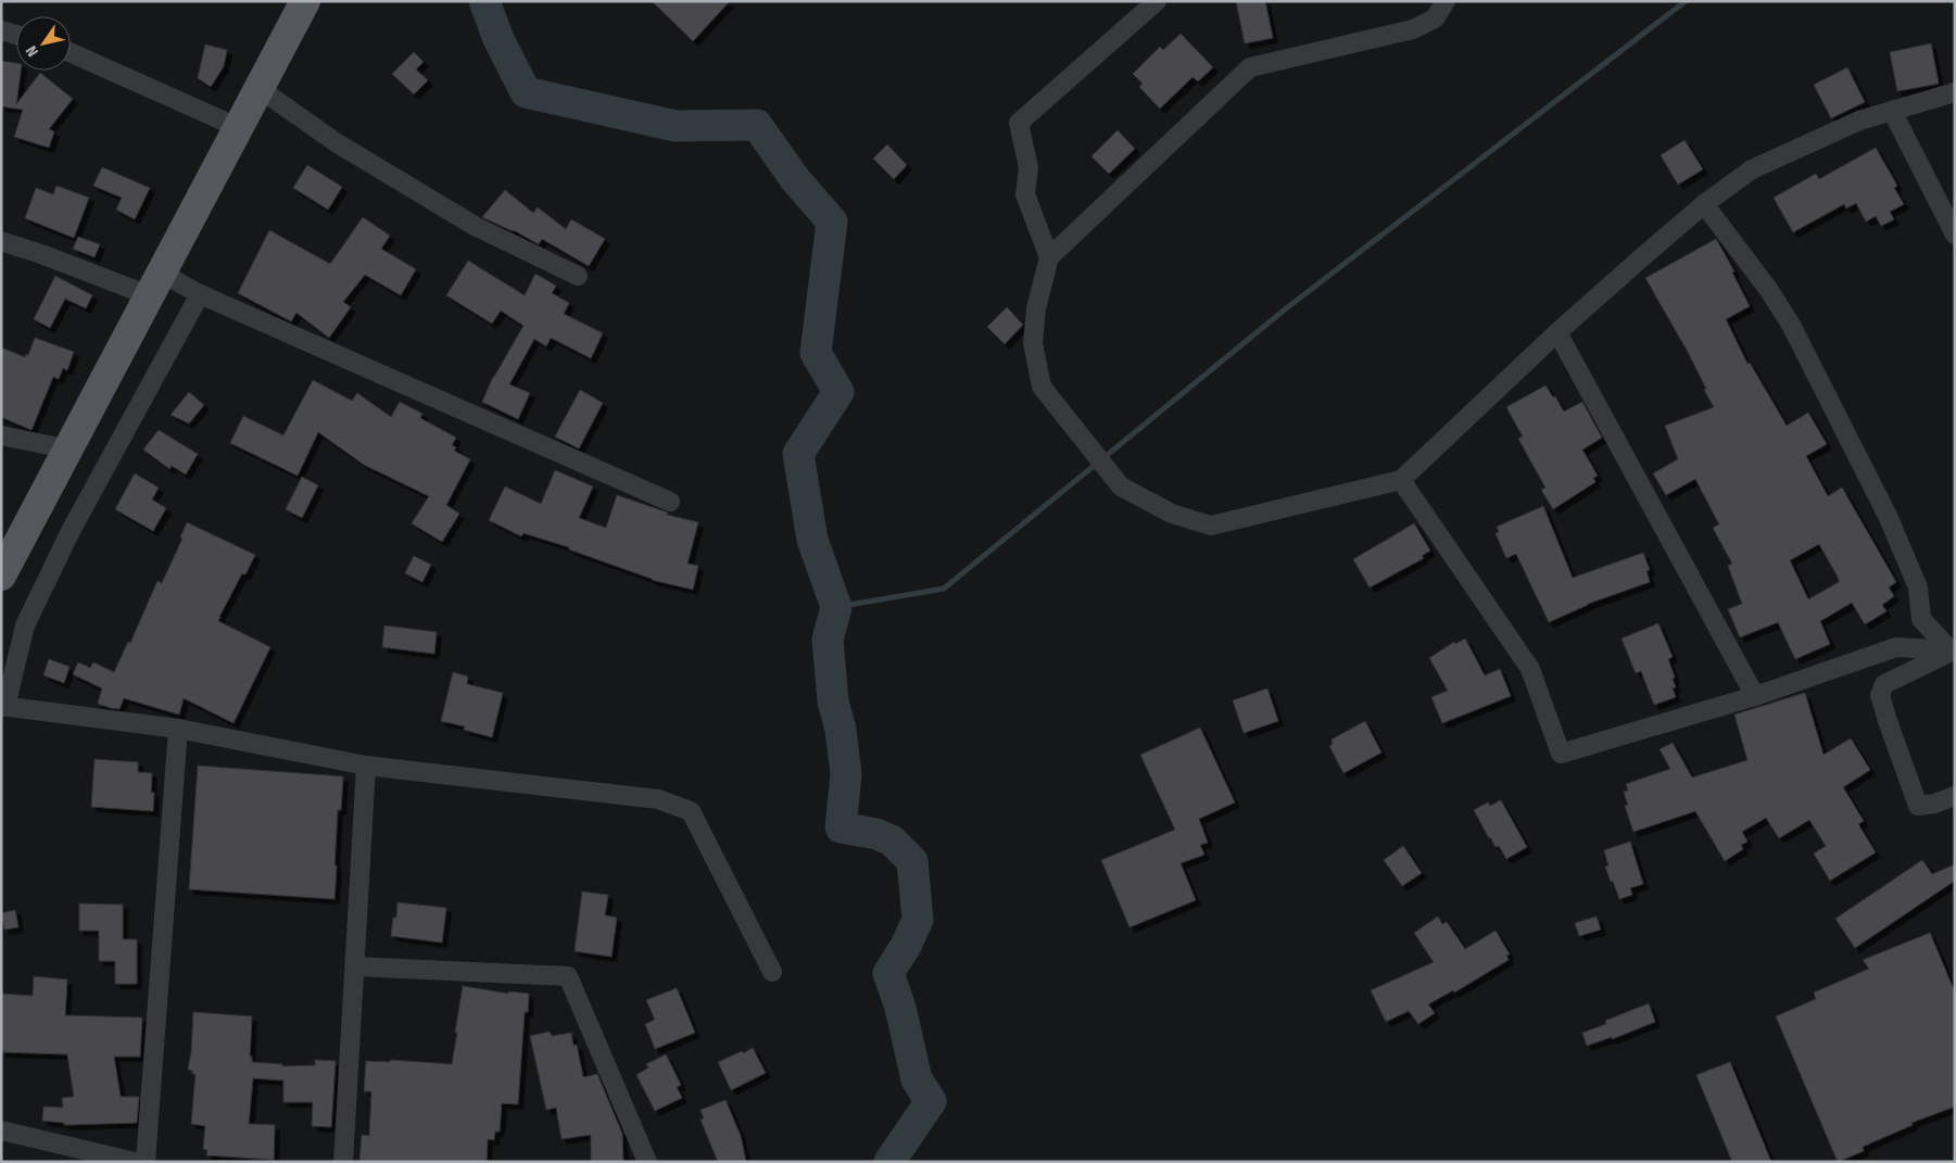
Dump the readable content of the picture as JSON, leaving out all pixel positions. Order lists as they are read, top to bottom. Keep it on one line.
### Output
{"north":"bottom left"}
